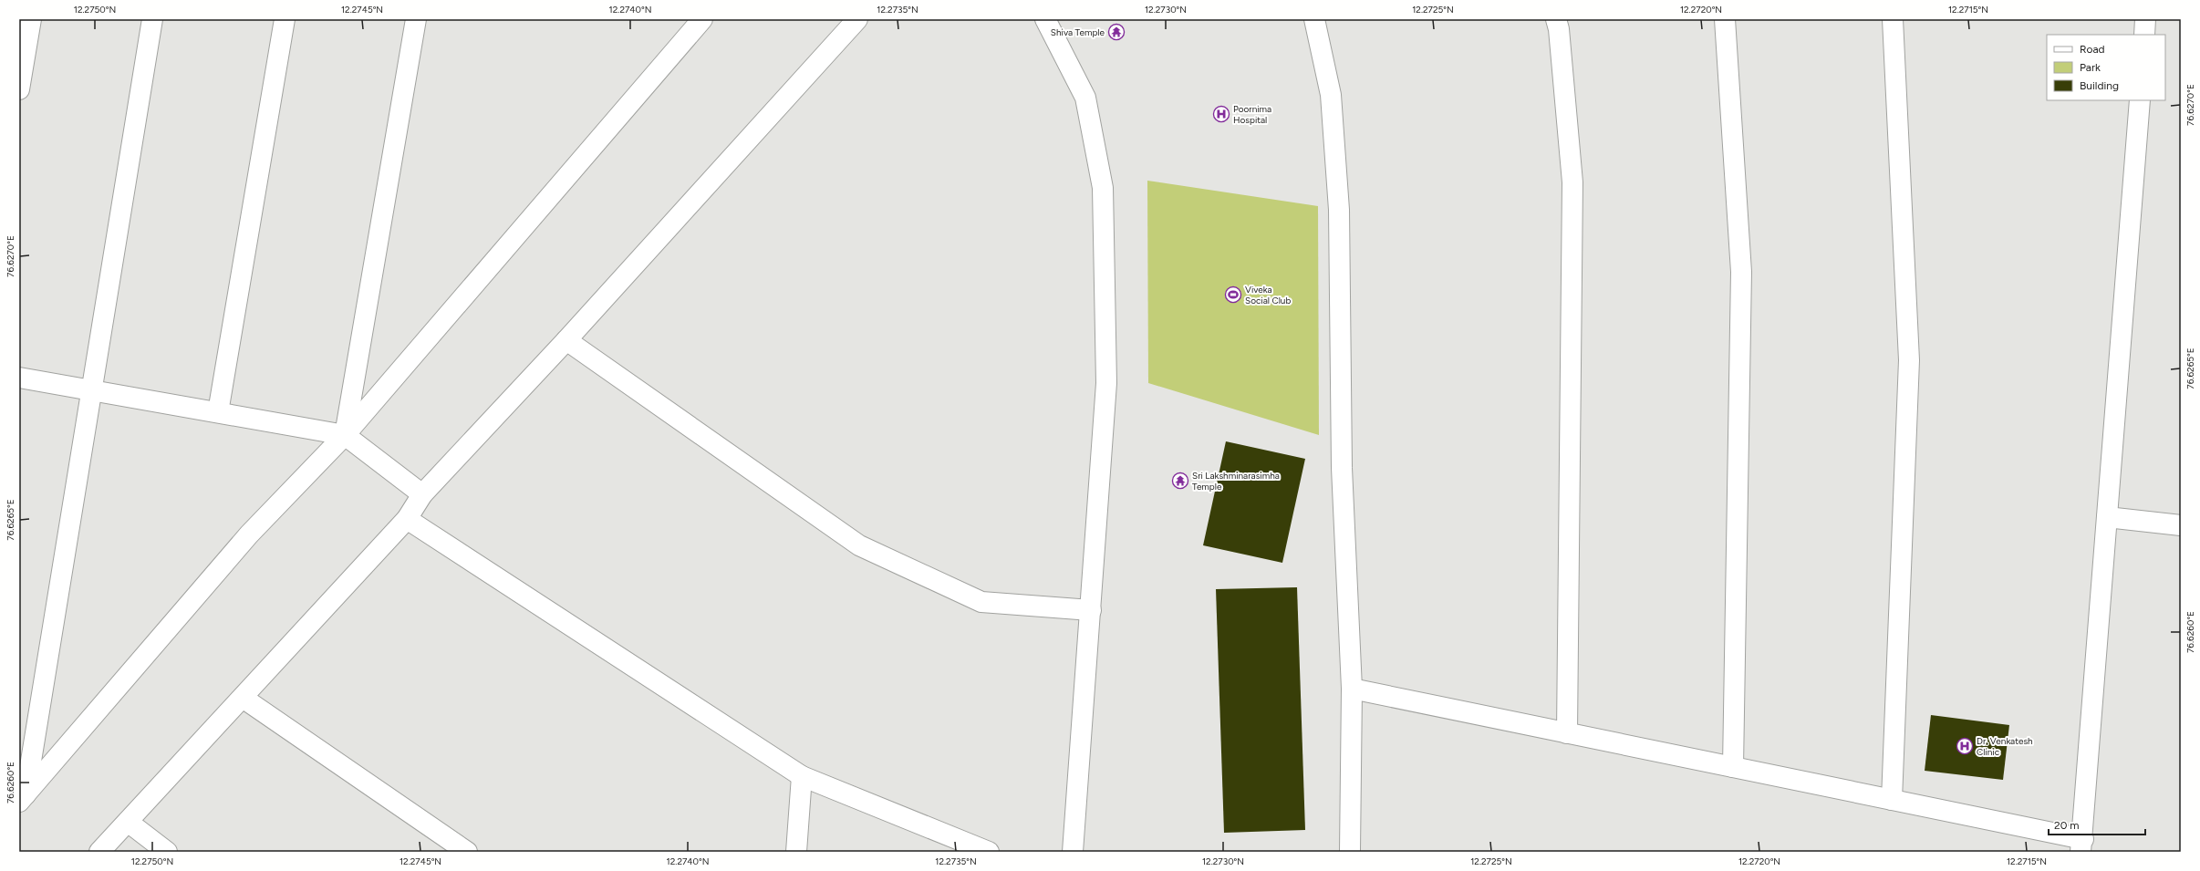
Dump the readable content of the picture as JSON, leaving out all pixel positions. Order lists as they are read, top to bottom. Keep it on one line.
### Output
{"places":{"temple":["Shiva Temple","Sri Lakshminarasimha Temple"],"hospital":["Poornima Hospital","Dr. Venkatesh Clinic"],"sports":["Viveka Social Club"]},"legend":["Road","Park","Building"],"scale_bar":"20 m","coordinates":["12.2750°N","12.2745°N","12.2740°N","12.2735°N","12.2730°N","12.2725°N","12.2720°N","12.2715°N","76.6270°E","76.6265°E","76.6260°E"]}
